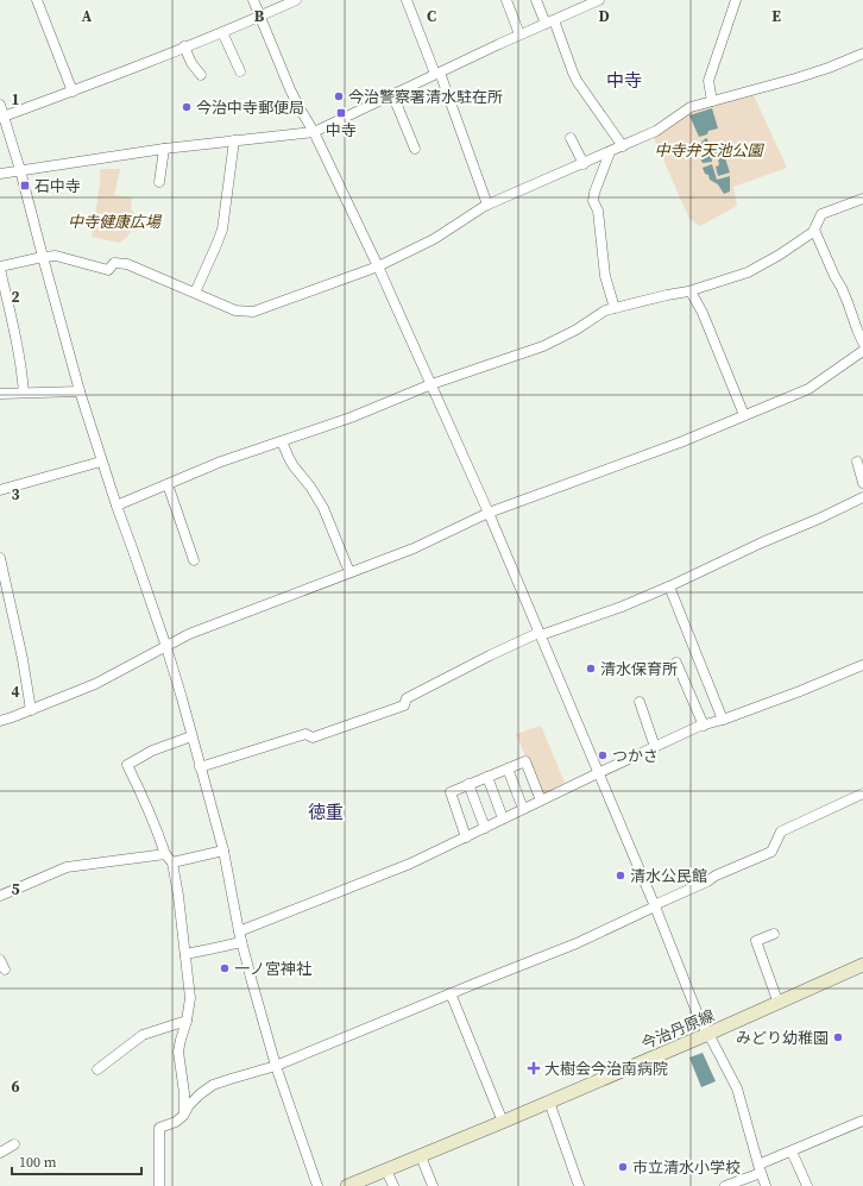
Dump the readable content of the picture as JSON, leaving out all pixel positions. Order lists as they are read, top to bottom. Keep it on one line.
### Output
{"streets":{"main road":["今治丹原線"]},"districts":["中寺","徳重"],"parks":["中寺弁天池公園","中寺健康広場"],"places":{"other":["今治警察署清水駐在所","今治中寺郵便局","清水保育所","つかさ","清水公民館","一ノ宮神社","みどり幼稚園","市立清水小学校"],"transit":["中寺","石中寺"],"health":["大樹会今治南病院"]},"scale_bar":"100 m","grid":{"columns":["A","B","C","D","E"],"rows":["1","2","3","4","5","6"]}}
